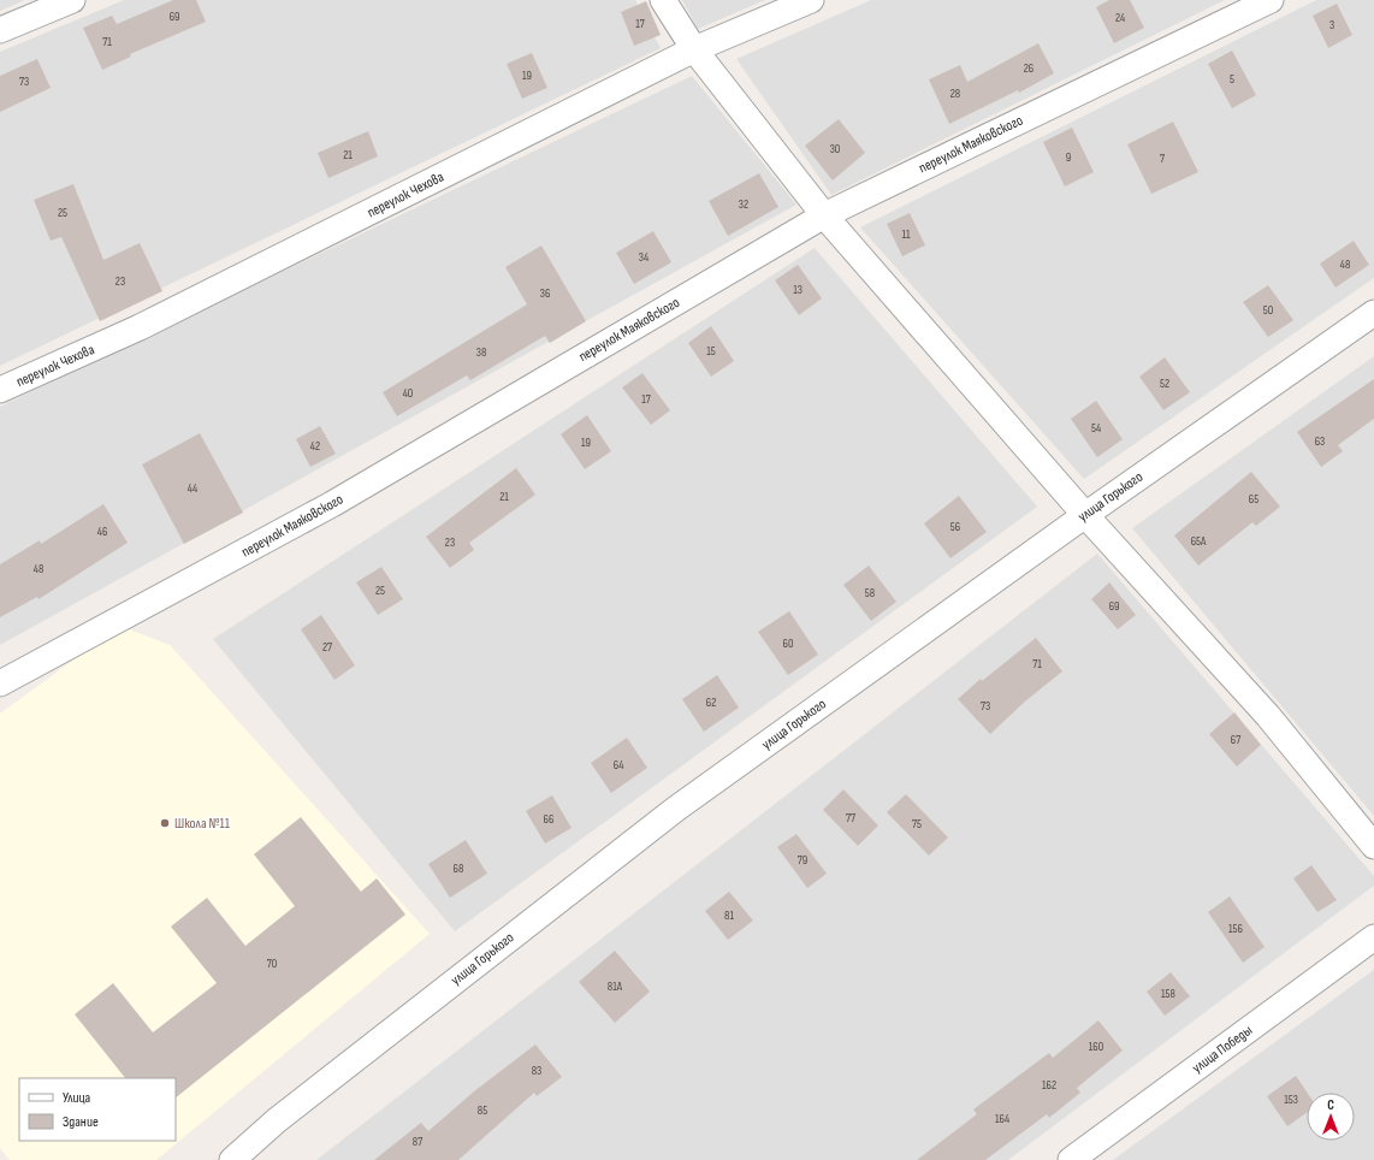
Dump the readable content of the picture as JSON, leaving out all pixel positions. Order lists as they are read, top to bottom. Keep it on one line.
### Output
{"streets":{"street":["переулок Маяковского","переулок Чехова","улица Горького","улица Победы"]},"places":["Школа №11"],"house_numbers":["69","24","17","3","71","26","19","5","73","28","30","21","9","7","32","25","11","34","48","23","13","36","50","15","38","52","40","17","54","63","19","42","44","21","65","56","46","65А","23","48","25","58","69","60","27","71","62","73","67","64","77","66","75","79","68","81","156","70","81А","158","160","83","162","153","85","164","87"],"legend":["Улица","Здание"],"north":"top"}
